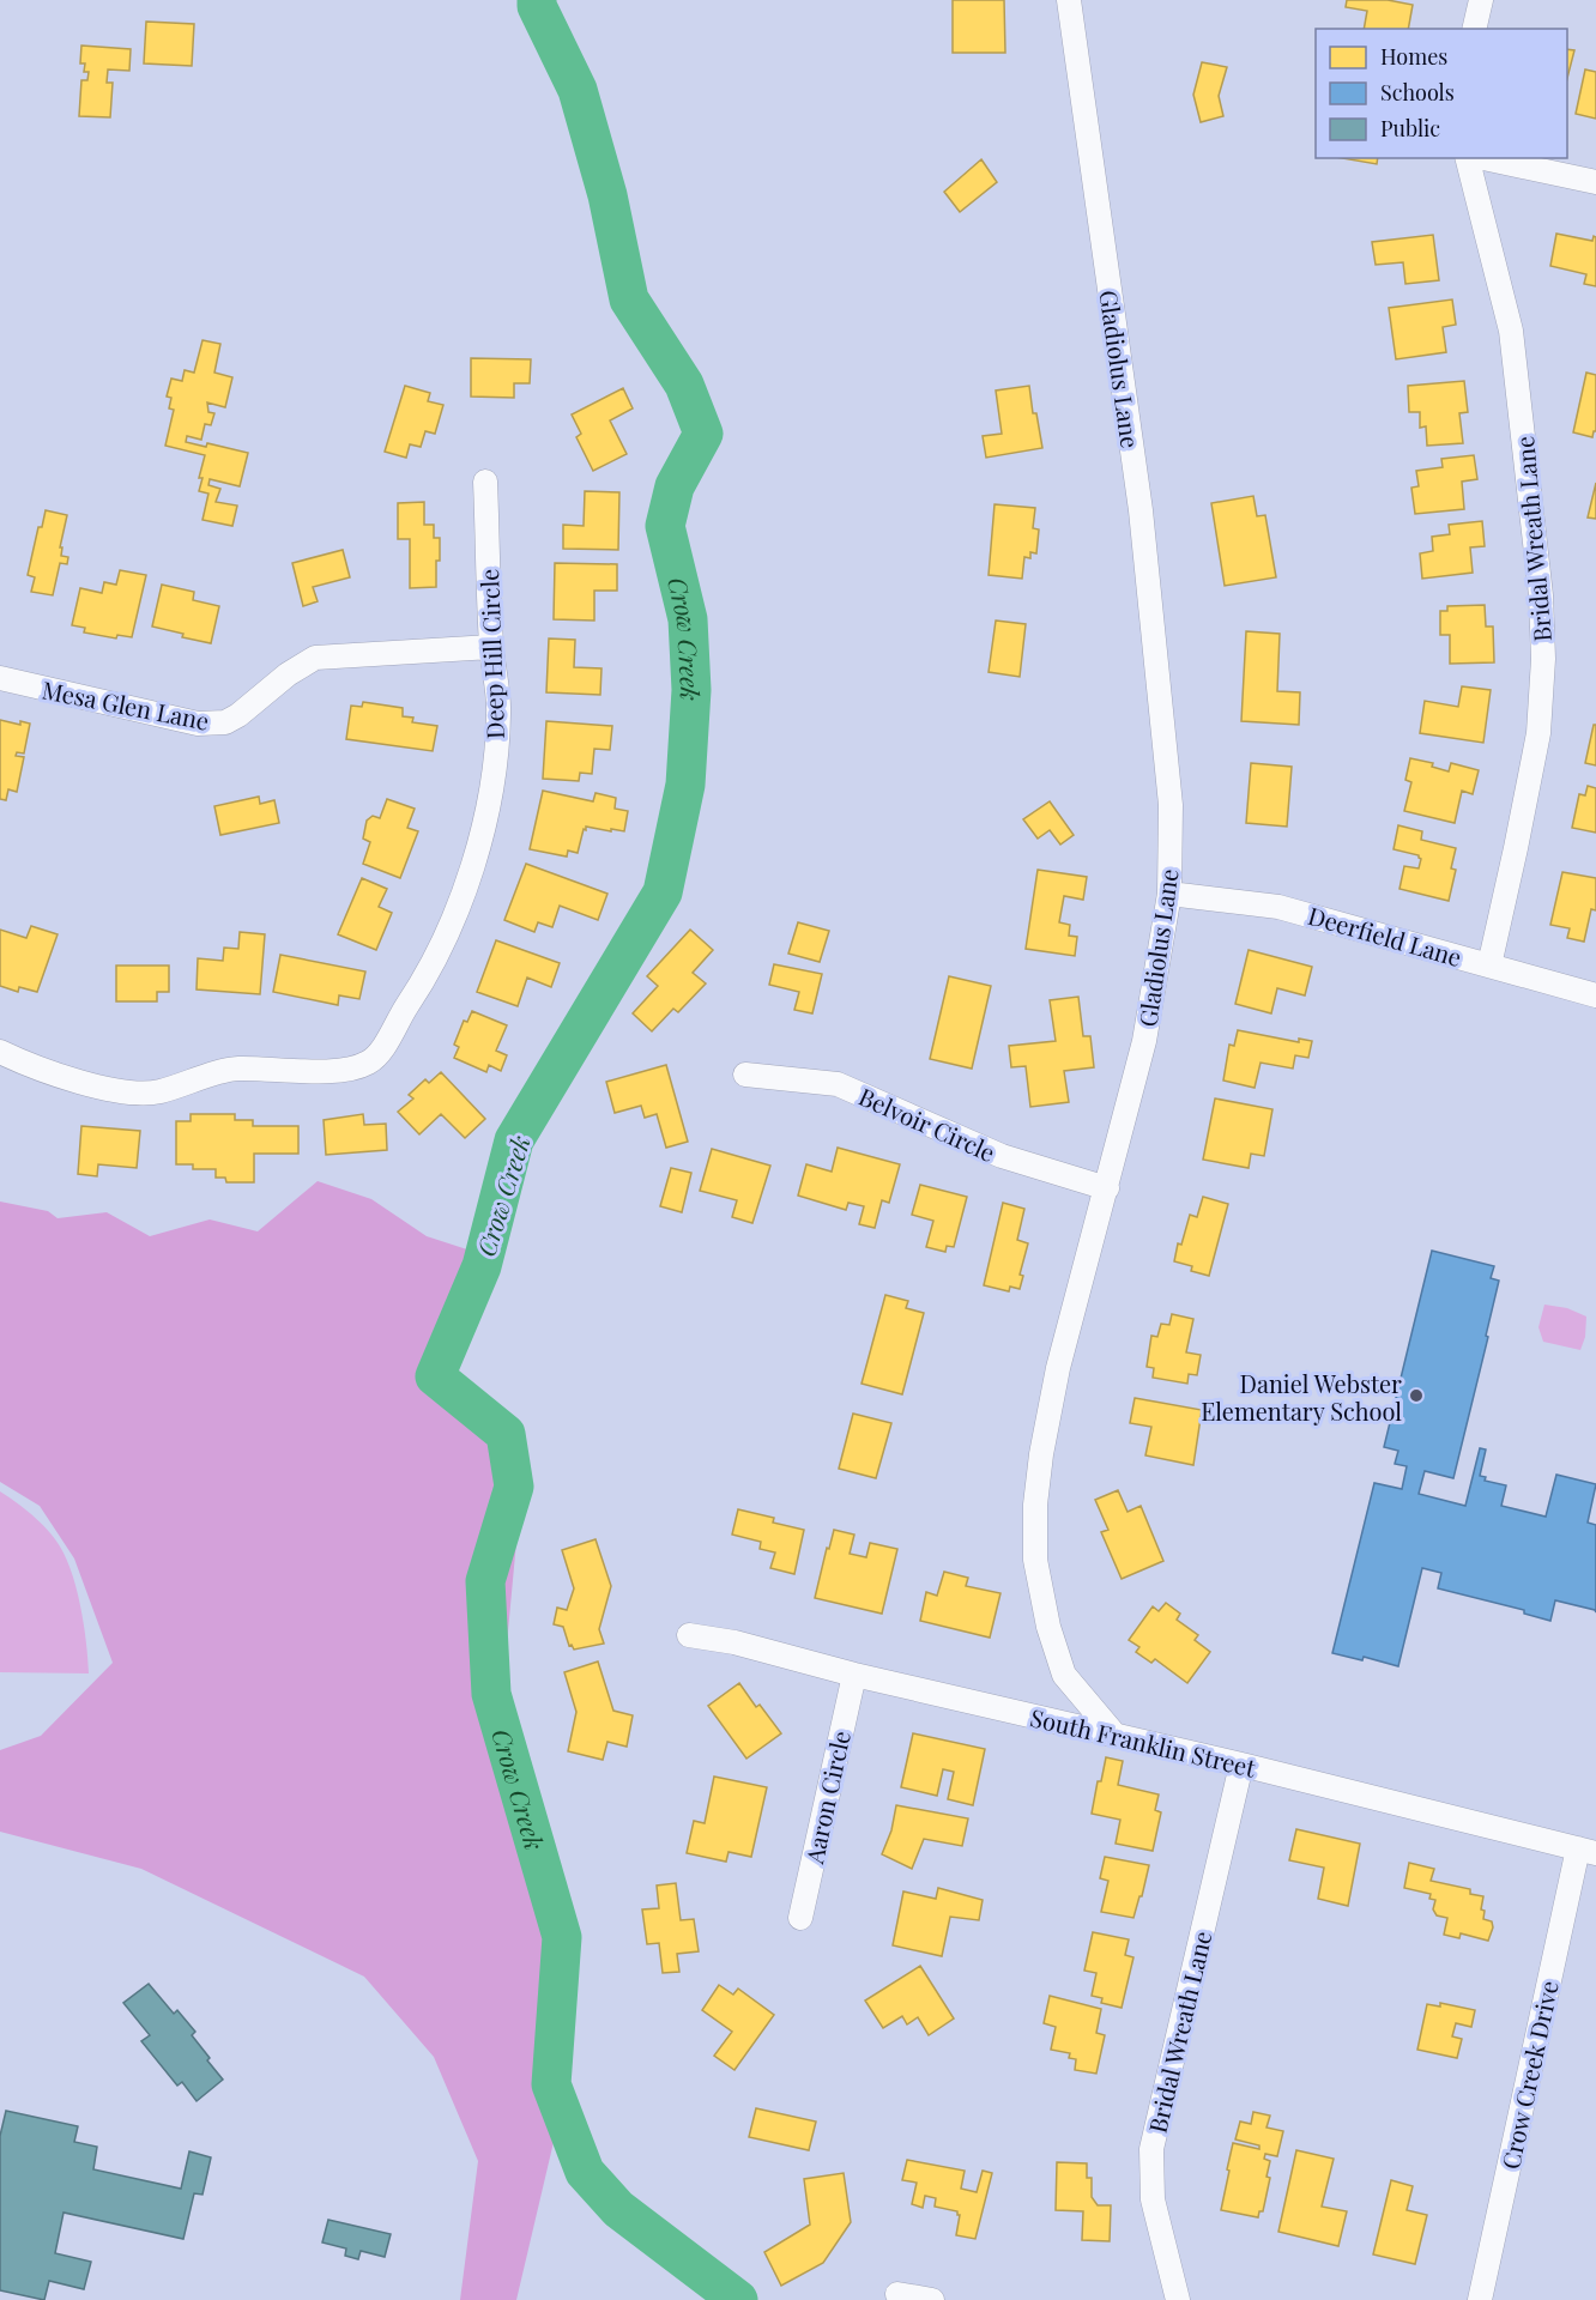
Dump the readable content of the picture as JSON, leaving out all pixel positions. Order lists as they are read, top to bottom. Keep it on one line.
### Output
{"streets":{"street":["Gladiolus Lane","Bridal Wreath Lane","Deep Hill Circle","Mesa Glen Lane","Deerfield Lane","Belvoir Circle","South Franklin Street","Aaron Circle","Crow Creek Drive"]},"crossings":[["Gladiolus Lane","Deerfield Lane"],["Gladiolus Lane","Belvoir Circle"],["Gladiolus Lane","South Franklin Street"],["Bridal Wreath Lane","Deerfield Lane"],["Bridal Wreath Lane","South Franklin Street"],["Deep Hill Circle","Mesa Glen Lane"],["South Franklin Street","Aaron Circle"],["South Franklin Street","Crow Creek Drive"]],"water":["Crow Creek"],"places":["Daniel Webster Elementary School"],"legend":["Homes","Schools","Public"]}
